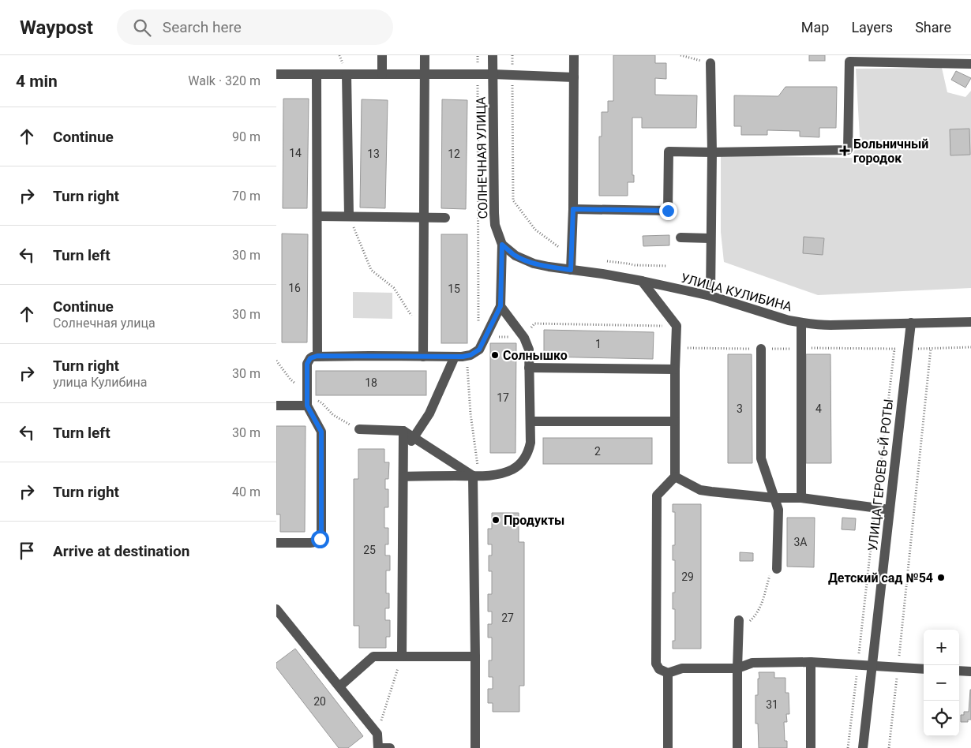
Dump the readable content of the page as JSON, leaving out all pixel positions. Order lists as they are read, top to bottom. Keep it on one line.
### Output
{"streets":{"street":["СОЛНЕЧНАЯ УЛИЦА","УЛИЦА КУЛИБИНА","УЛИЦА ГЕРОЕВ 6-Й РОТЫ"]},"crossings":[["СОЛНЕЧНАЯ УЛИЦА","УЛИЦА КУЛИБИНА"],["УЛИЦА КУЛИБИНА","УЛИЦА ГЕРОЕВ 6-Й РОТЫ"]],"places":{"health":["Больничный городок"],"other":["Солнышко","Продукты","Детский сад №54"]},"house_numbers":["14","13","12","16","15","1","18","17","3","4","2","3А","25","29","27","20","31"],"page":{"header":"Waypost","search":"Search here","nav":["Map","Layers","Share"],"heading":["4 min","Walk · 320 m"],"list":[["Continue","90 m"],["Turn right","70 m"],["Turn left","30 m"],["Continue","Солнечная улица","30 m"],["Turn right","улица Кулибина","30 m"],["Turn left","30 m"],["Turn right","40 m"],"Arrive at destination"],"map_buttons":["+","−"]}}
